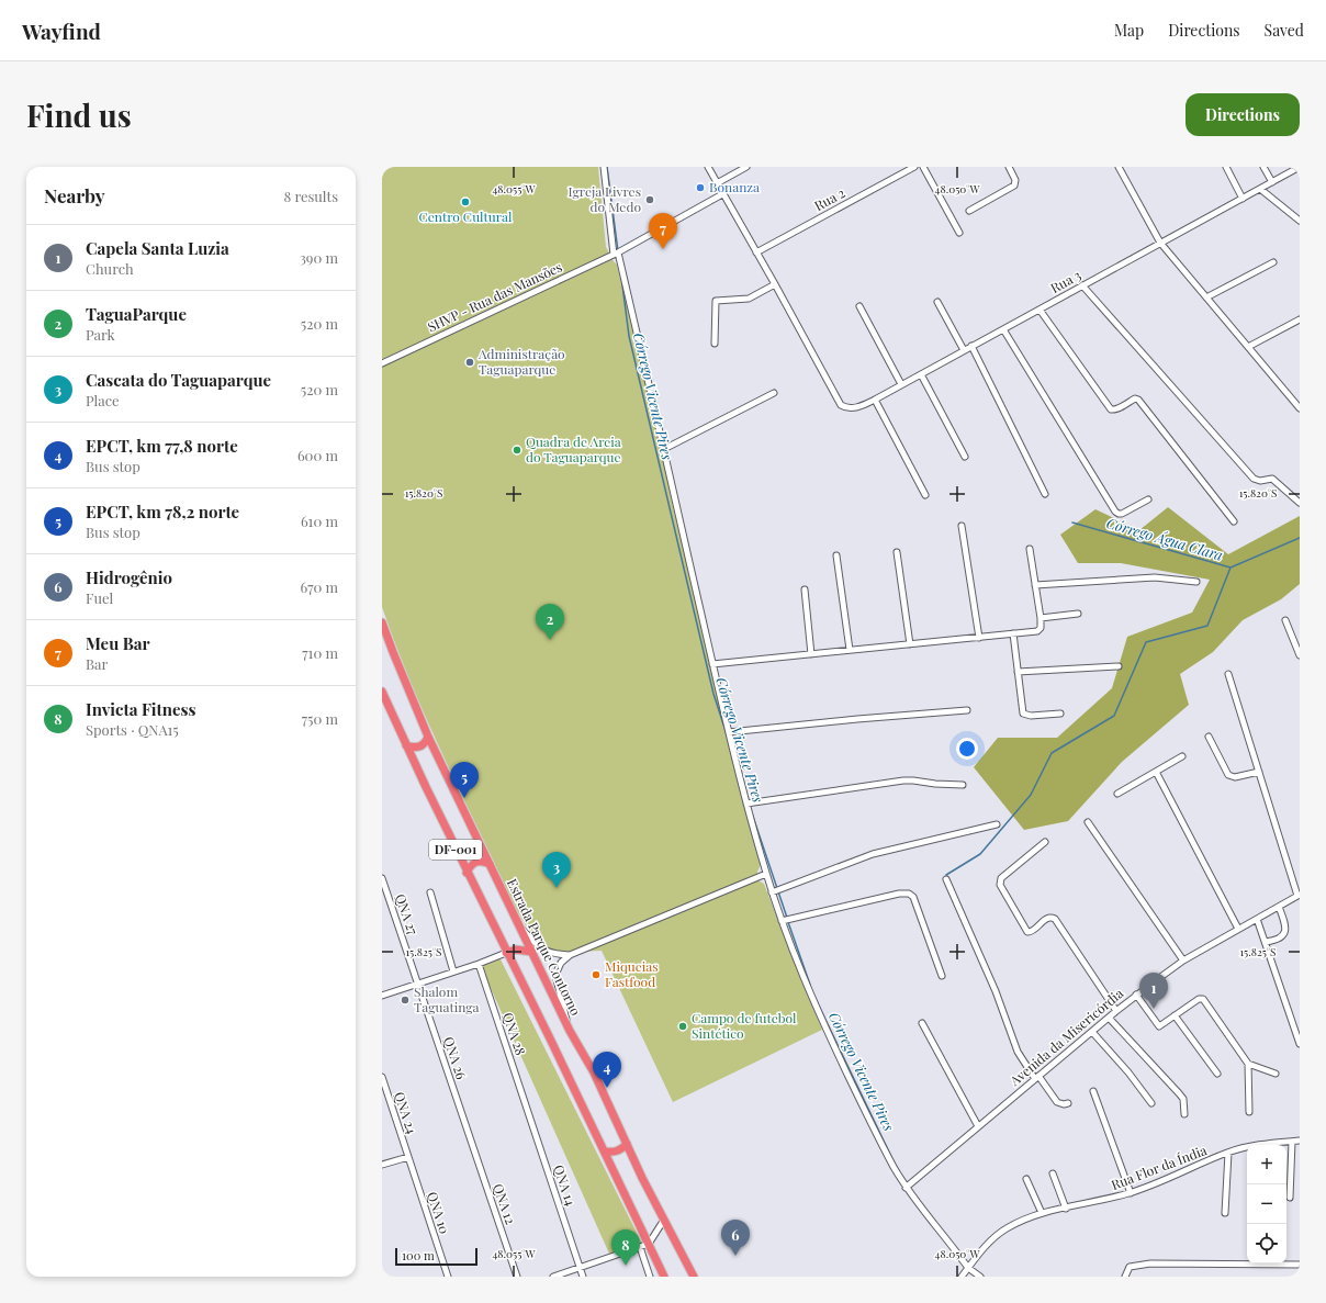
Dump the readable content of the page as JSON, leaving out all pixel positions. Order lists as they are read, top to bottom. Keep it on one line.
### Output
{"streets":{"highway":["DF-001","Estrada Parque Contorno"],"street":["Rua 2","Rua 3","SHVP - Rua das Mansões","QNA 27","QNA 28","Avenida da Misericórdia","QNA 26","QNA 24","Rua Flor da Índia","QNA 14","QNA 12","QNA 10"]},"crossings":[["QNA 27","QNA 26"],["QNA 28","QNA 14"],["QNA 26","QNA 12"],["QNA 24","QNA 10"]],"water":["Córrego Vicente Pires","Córrego Água Clara"],"places":["Bonanza","Igreja Livres do Medo","Centro Cultural","Administração Taguaparque","Quadra de Areia do Taguaparque","Miqueias Fastfood","Shalom Taguatinga","Campo de futebol Sintético"],"scale_bar":"100 m","page":{"header":"Wayfind","nav":["Map","Directions","Saved"],"buttons":"Directions","title":"Find us","heading":["Nearby","8 results"],"pins":["7","2","5","3","1","4","6","8"],"list":[{"mark":"1","name":"Capela Santa Luzia","note":"Church","value":"390 m"},{"mark":"2","name":"TaguaParque","note":"Park","value":"520 m"},{"mark":"3","name":"Cascata do Taguaparque","note":"Place","value":"520 m"},{"mark":"4","name":"EPCT, km 77,8 norte","note":"Bus stop","value":"600 m"},{"mark":"5","name":"EPCT, km 78,2 norte","note":"Bus stop","value":"610 m"},{"mark":"6","name":"Hidrogênio","note":"Fuel","value":"670 m"},{"mark":"7","name":"Meu Bar","note":"Bar","value":"710 m"},{"mark":"8","name":"Invicta Fitness","note":"Sports · QNA15","value":"750 m"}],"map_buttons":["+","−"],"scale":"100 m"},"coordinates":["48.055°W","48.050°W","15.820°S","15.825°S"]}
